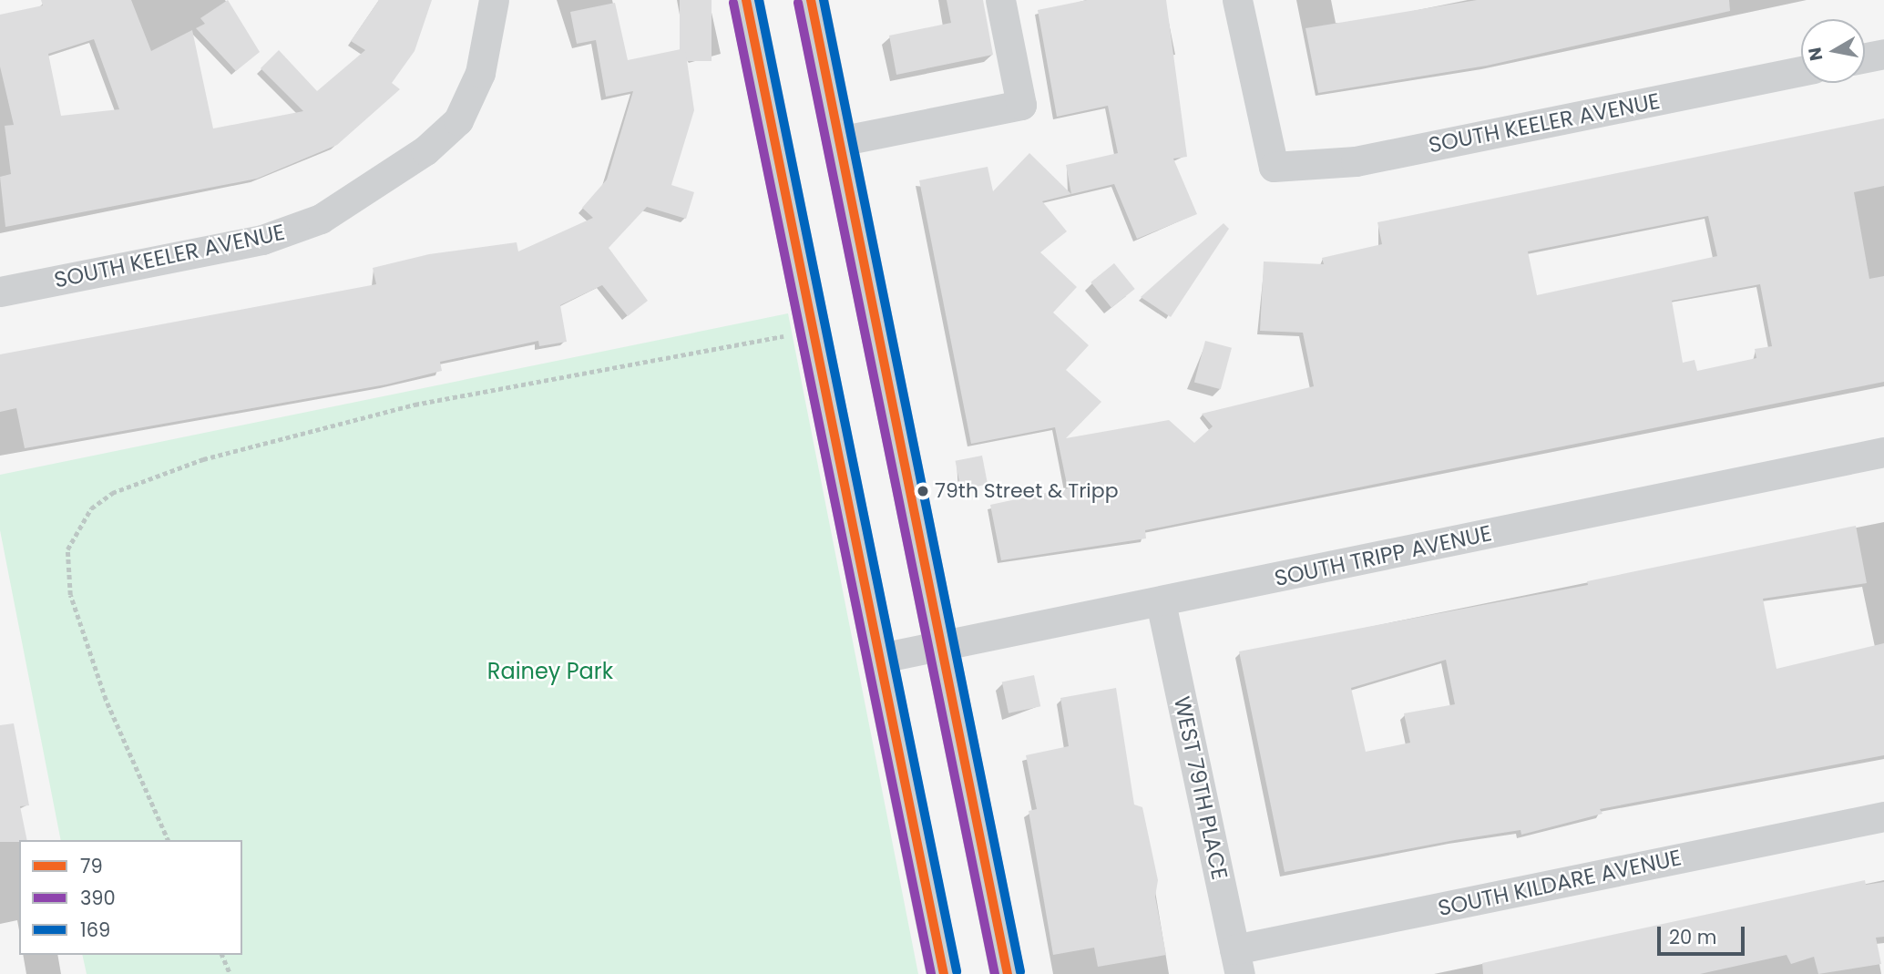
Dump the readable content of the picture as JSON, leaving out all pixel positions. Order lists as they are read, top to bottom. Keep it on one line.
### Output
{"streets":{"street":["SOUTH KEELER AVENUE","SOUTH TRIPP AVENUE","WEST 79TH PLACE","SOUTH KILDARE AVENUE"]},"crossings":[["SOUTH TRIPP AVENUE","WEST 79TH PLACE"],["WEST 79TH PLACE","SOUTH KILDARE AVENUE"]],"parks":["Rainey Park"],"places":["79th Street & Tripp"],"lines":["transit line 79","transit line 169","transit line 390"],"legend":["79","390","169"],"scale_bar":"20 m","north":"left"}
